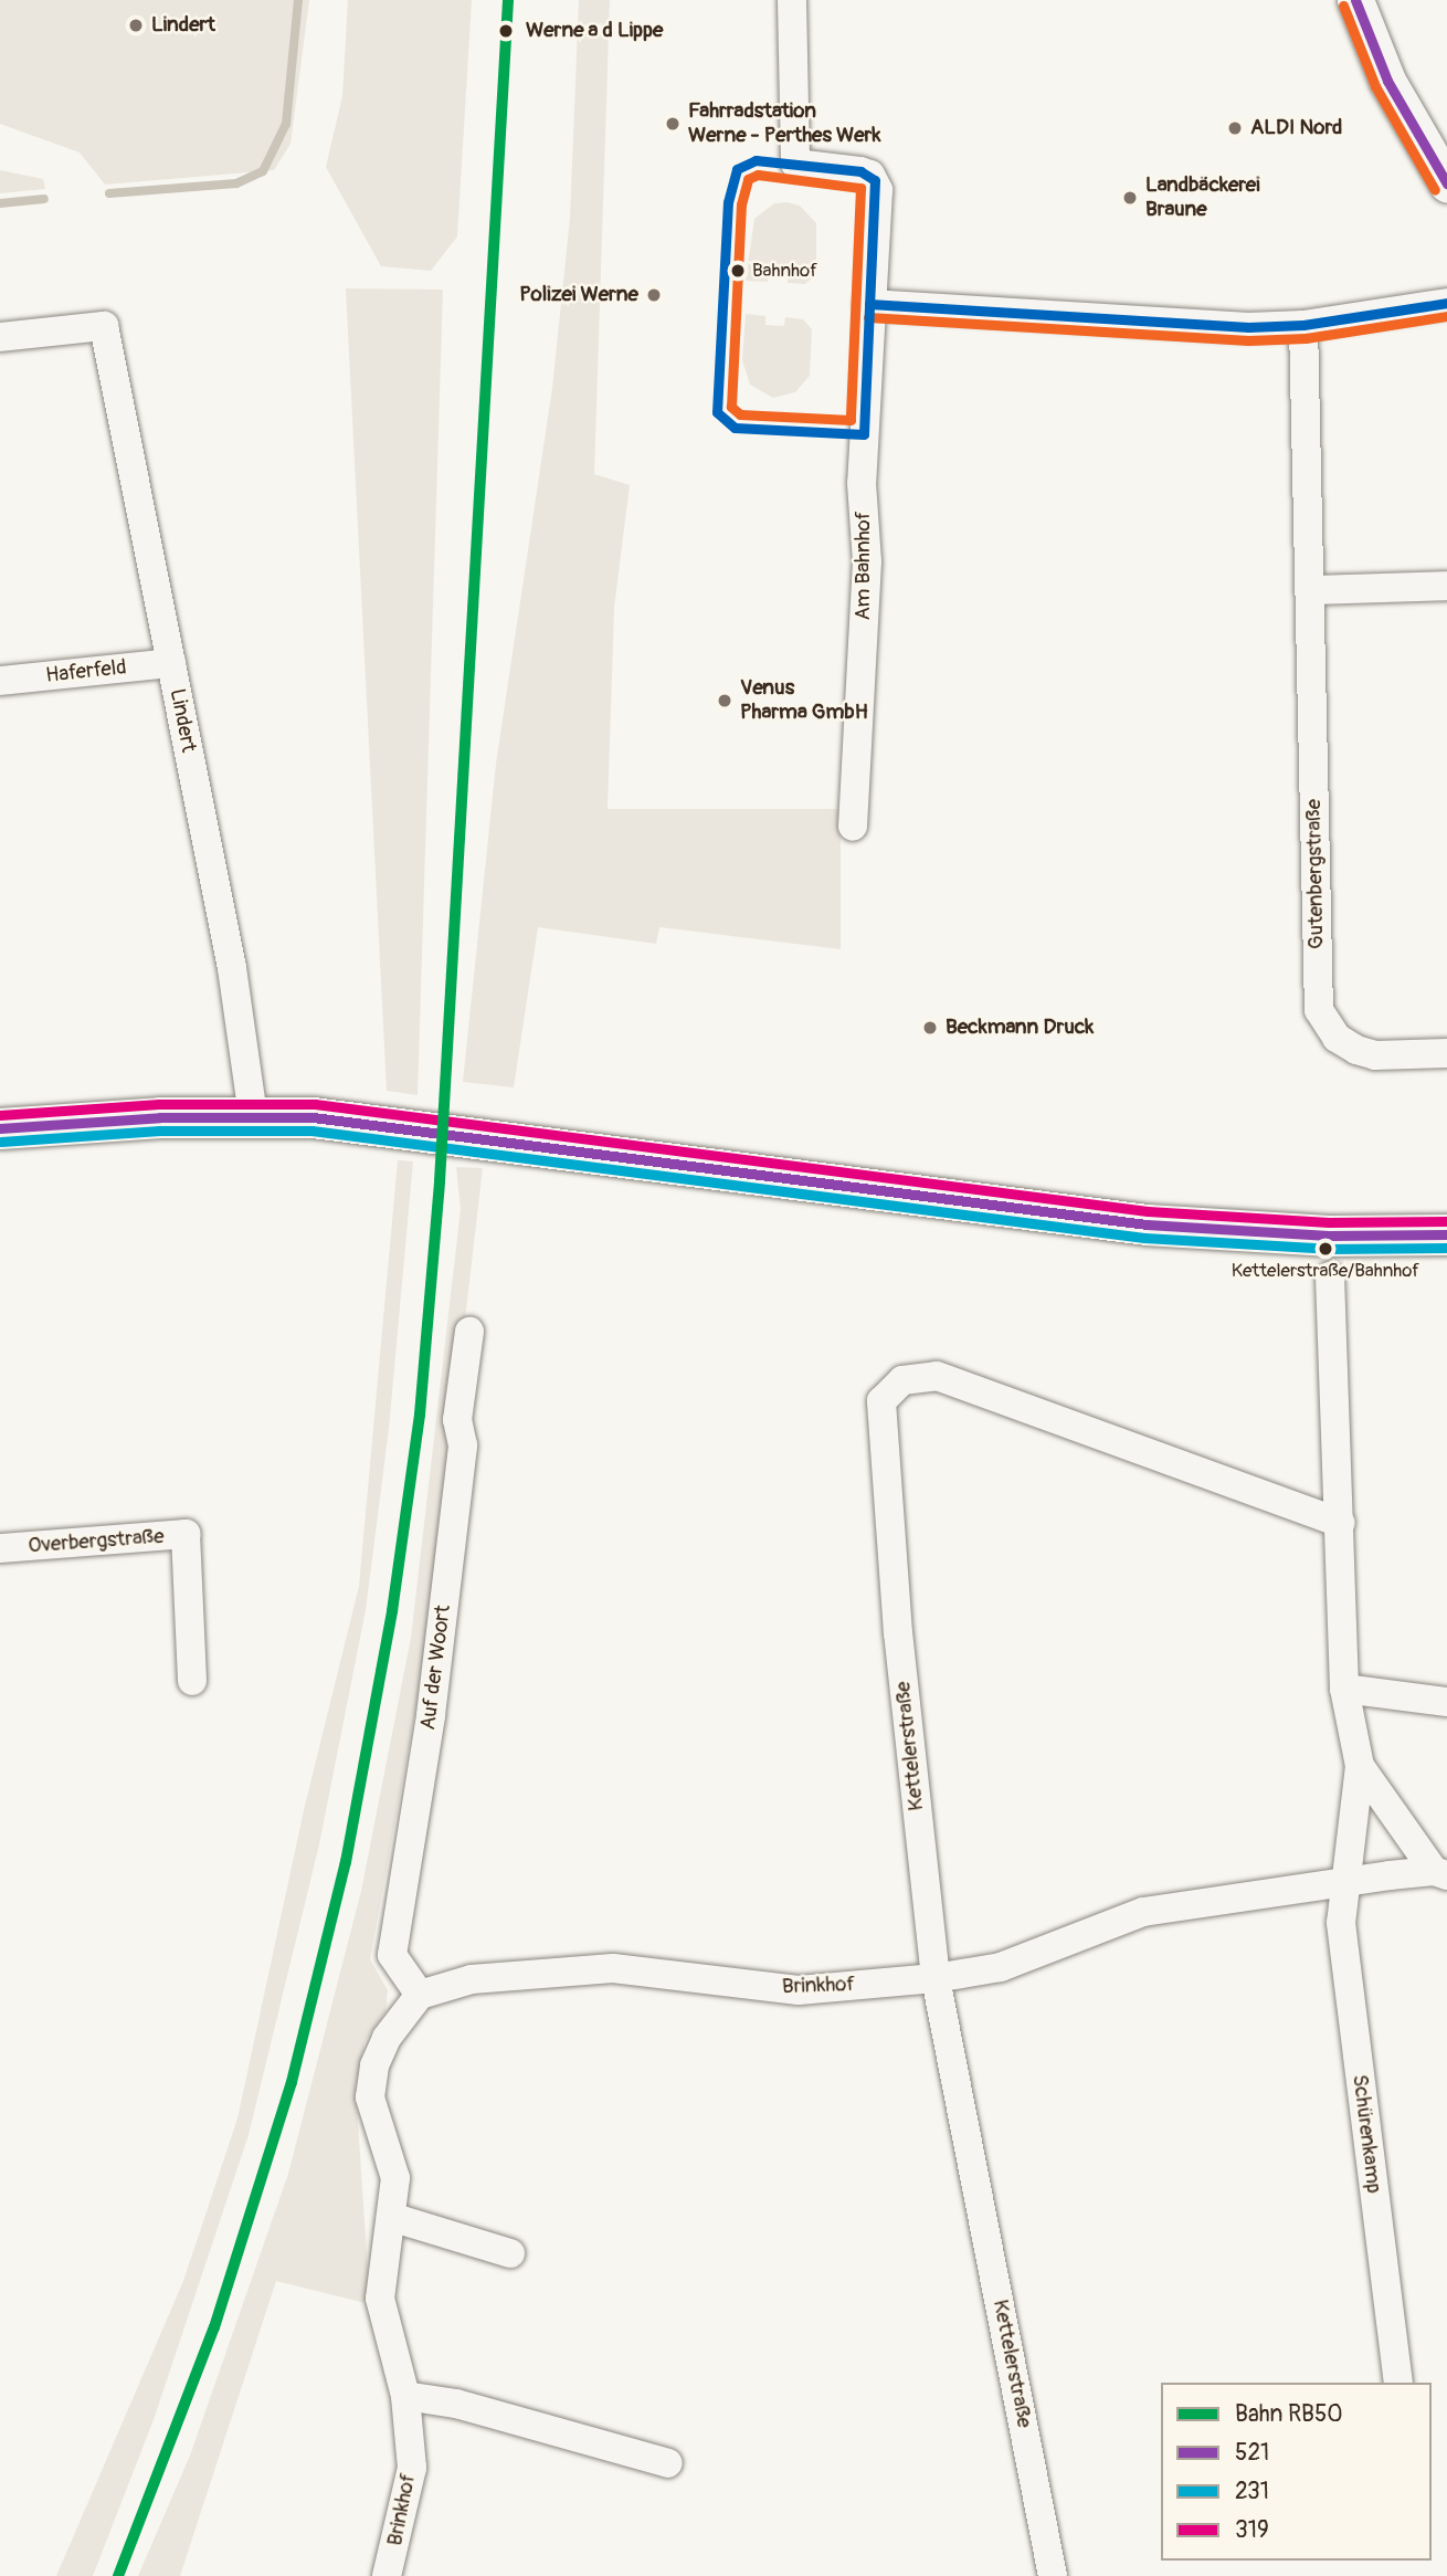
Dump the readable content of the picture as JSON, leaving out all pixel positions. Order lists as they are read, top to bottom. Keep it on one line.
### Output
{"streets":{"street":["Am Bahnhof","Haferfeld","Lindert","Gutenbergstraße","Overbergstraße","Auf der Woort","Kettelerstraße","Brinkhof","Schürenkamp"]},"crossings":[["Haferfeld","Lindert"],["Auf der Woort","Brinkhof"],["Kettelerstraße","Brinkhof"],["Brinkhof","Schürenkamp"]],"places":["Lindert","Werne a d Lippe","Fahrradstation Werne - Perthes Werk","ALDI Nord","Landbäckerei Braune","Bahnhof","Polizei Werne","Venus Pharma GmbH","Beckmann Druck","Kettelerstraße/Bahnhof"],"lines":["rail line RB50","transit line 521","transit line 319","transit line 231"],"legend":["Bahn RB50","521","231","319"]}
